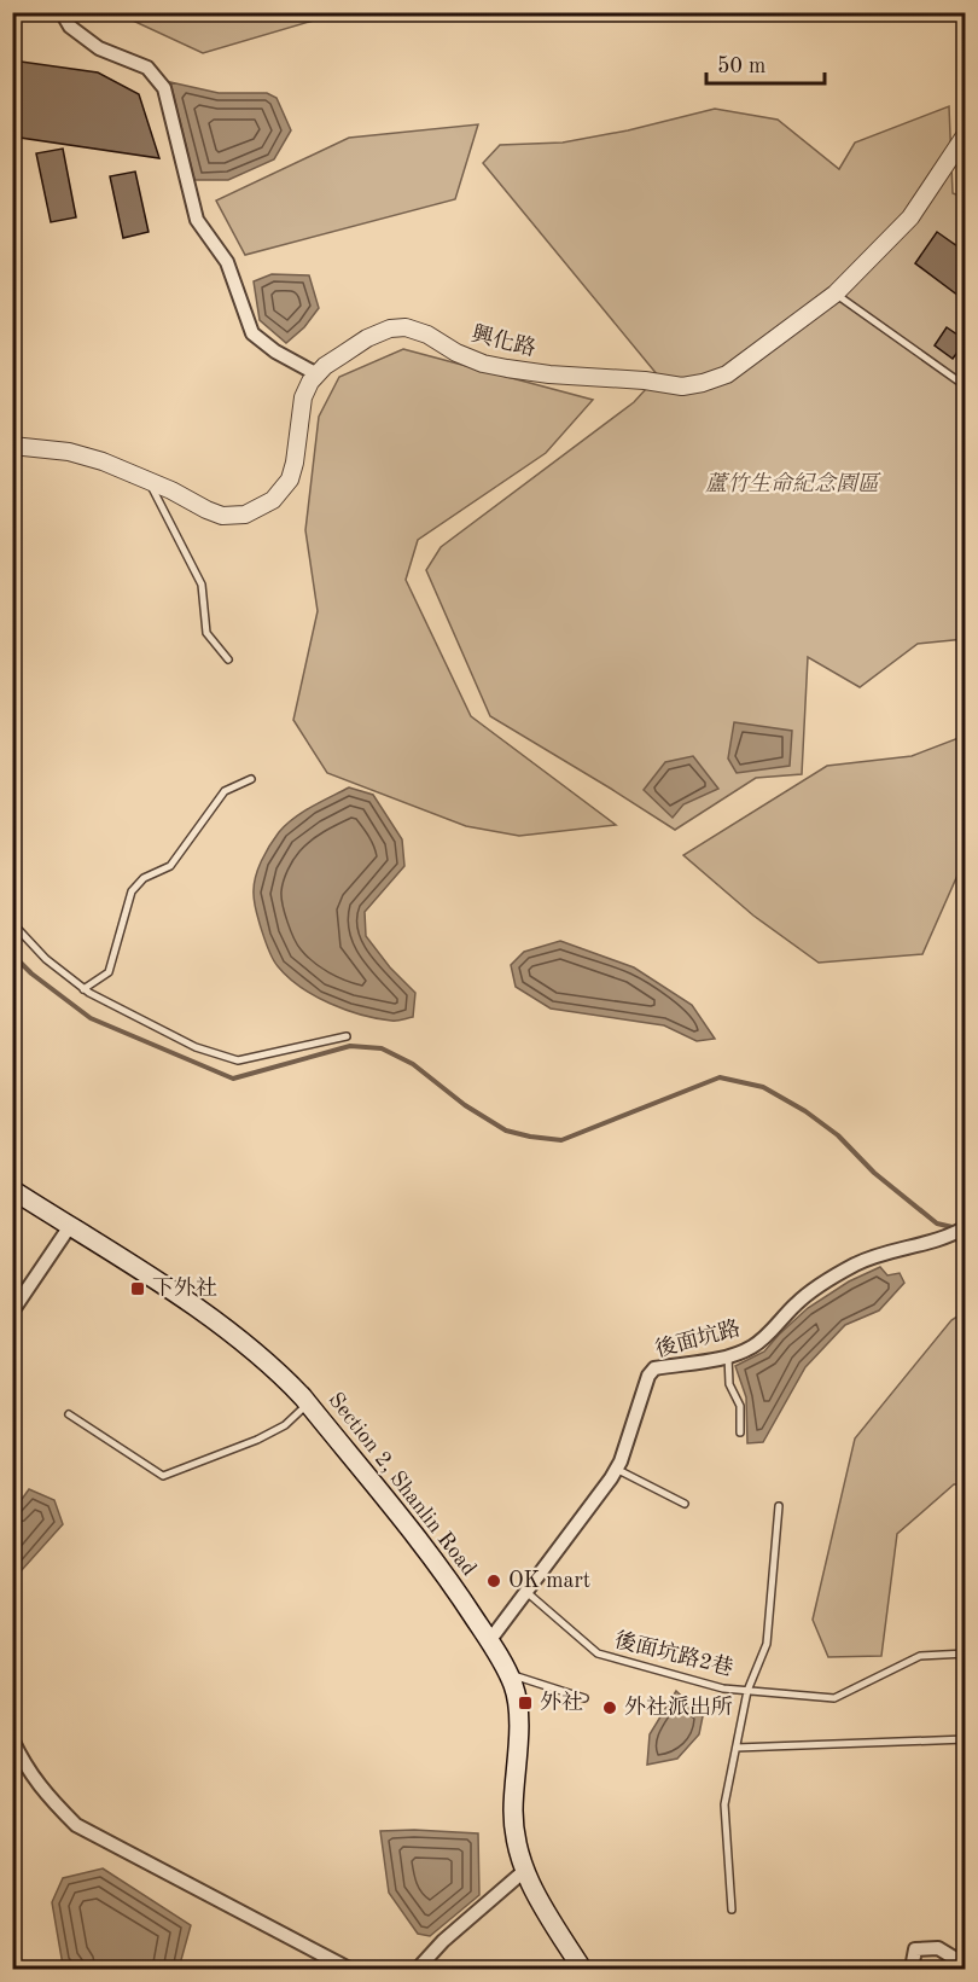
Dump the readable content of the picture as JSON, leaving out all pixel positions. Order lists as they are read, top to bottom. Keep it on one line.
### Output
{"streets":{"main road":["Section 2, Shanlin Road"],"street":["興化路","後面坑路"],"lane":["後面坑路2巷"]},"crossings":[["後面坑路","Section 2, Shanlin Road"],["後面坑路","後面坑路2巷"]],"parks":["蘆竹生命紀念園區"],"places":{"transit":["下外社","外社"],"other":["OK mart","外社派出所"]},"scale_bar":"50 m"}
